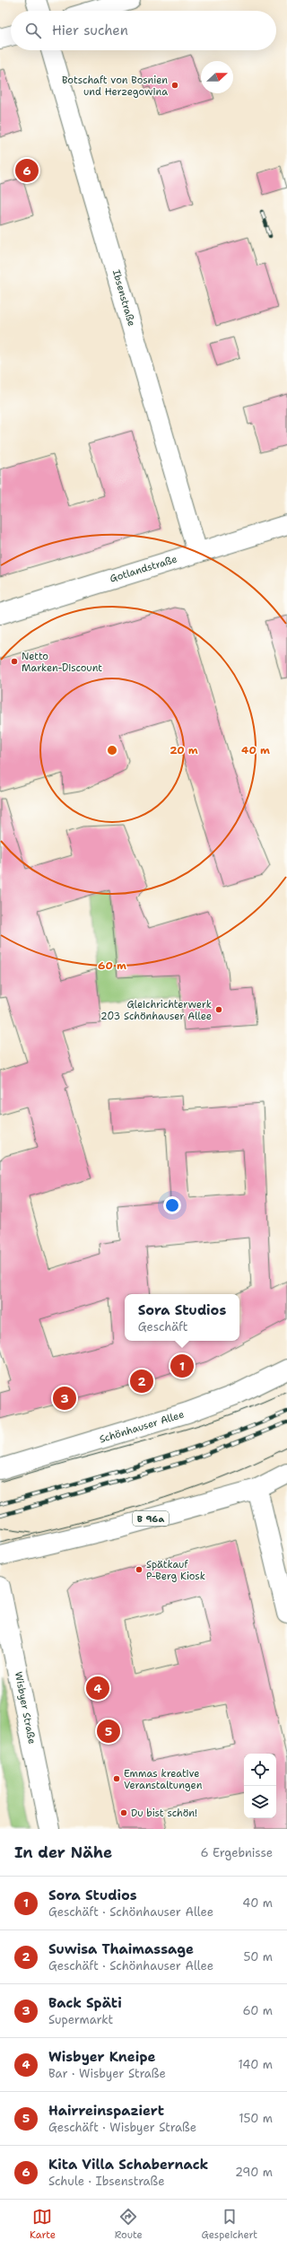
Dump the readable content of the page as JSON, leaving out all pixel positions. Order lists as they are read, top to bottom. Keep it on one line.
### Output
{"streets":{"street":["Ibsenstraße","Gotlandstraße","Schönhauser Allee","B 96a","Wisbyer Straße"]},"crossings":[["Ibsenstraße","Gotlandstraße"]],"places":["Botschaft von Bosnien und Herzegowina","Netto Marken-Discount","Gleichrichterwerk 203 Schönhauser Allee","Spätkauf P-Berg Kiosk","Emmas kreative Veranstaltungen","Du bist schön!"],"north":"right","page":{"search":"Hier suchen","pins":["6","1","2","3","4","5"],"popup":["Sora Studios","Geschäft"],"heading":["In der Nähe","6 Ergebnisse"],"list":[{"mark":"1","name":"Sora Studios","note":"Geschäft · Schönhauser Allee","value":"40 m"},{"mark":"2","name":"Suwisa Thaimassage","note":"Geschäft · Schönhauser Allee","value":"50 m"},{"mark":"3","name":"Back Späti","note":"Supermarkt","value":"60 m"},{"mark":"4","name":"Wisbyer Kneipe","note":"Bar · Wisbyer Straße","value":"140 m"},{"mark":"5","name":"Hairreinspaziert","note":"Geschäft · Wisbyer Straße","value":"150 m"},{"mark":"6","name":"Kita Villa Schabernack","note":"Schule · Ibsenstraße","value":"290 m"}],"nav":["Karte","Route","Gespeichert"]},"rings":["20 m","40 m","60 m"]}
